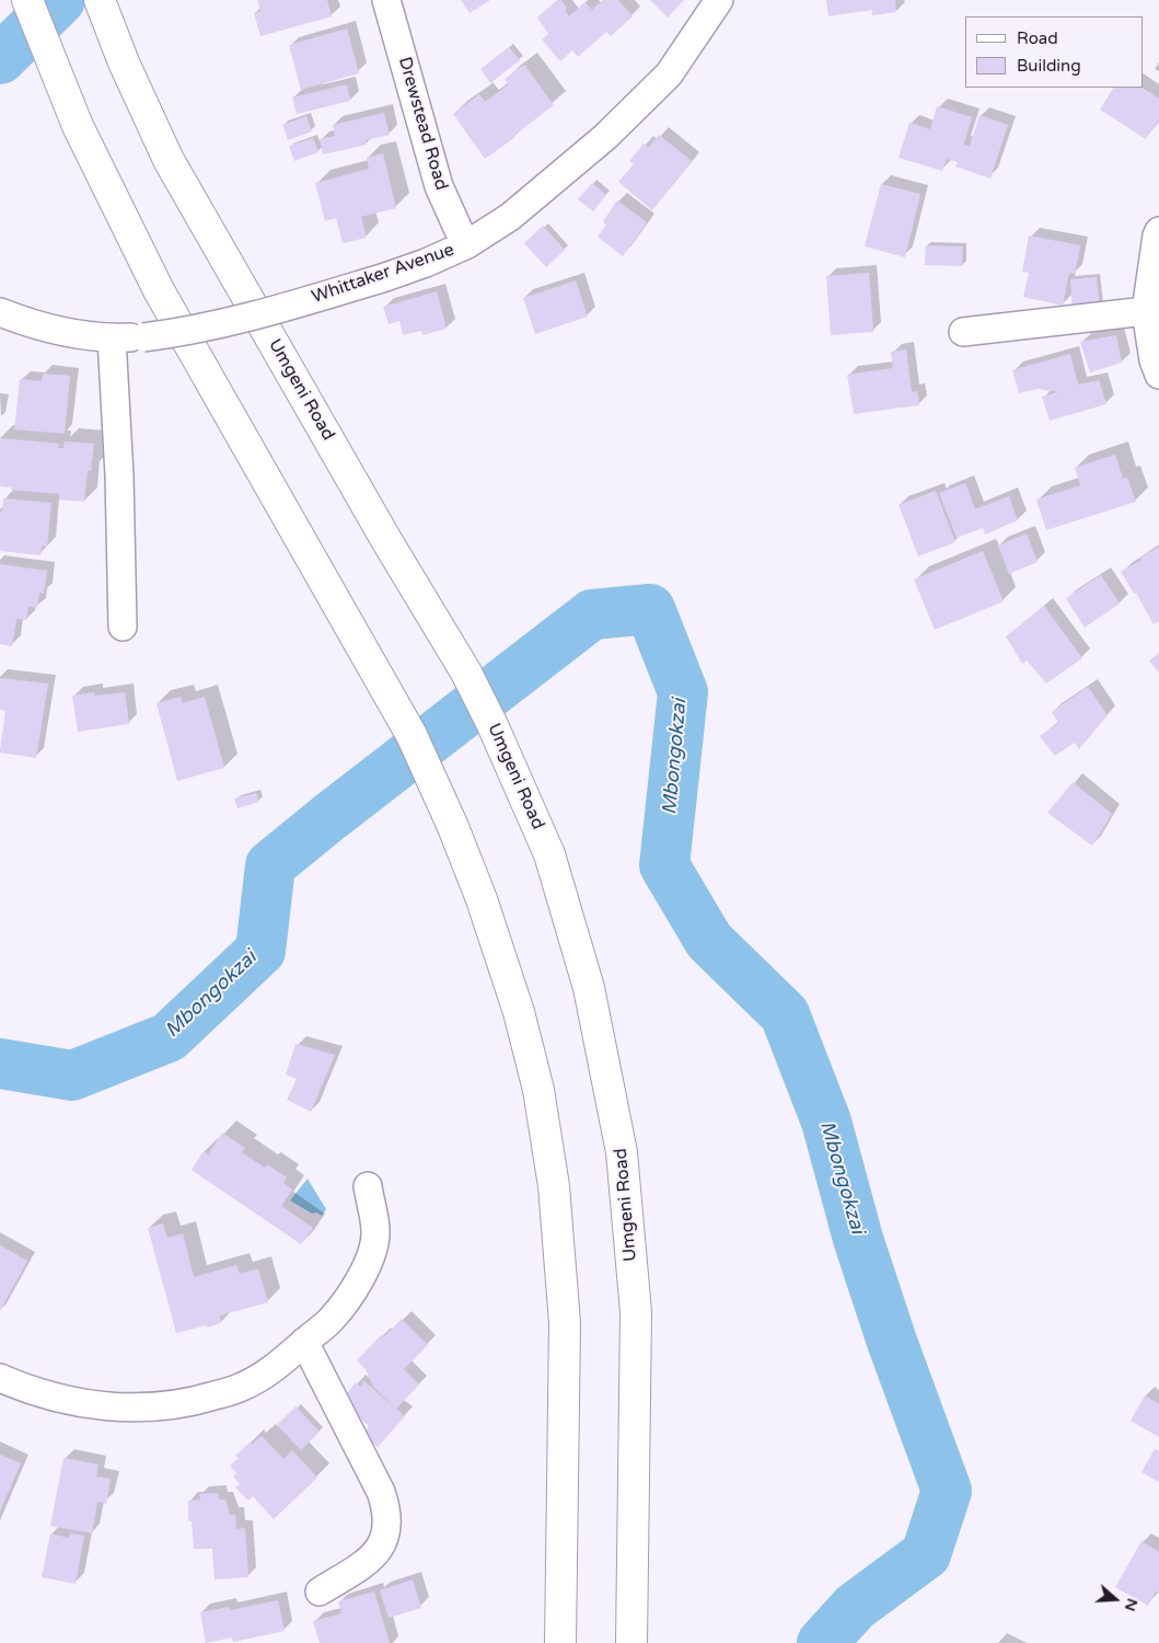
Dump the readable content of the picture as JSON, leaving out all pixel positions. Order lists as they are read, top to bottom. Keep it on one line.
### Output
{"streets":{"highway":["Umgeni Road"],"street":["Drewstead Road","Whittaker Avenue"]},"crossings":[["Drewstead Road","Whittaker Avenue"]],"water":["Mbongokzai"],"legend":["Road","Building"],"north":"right"}
